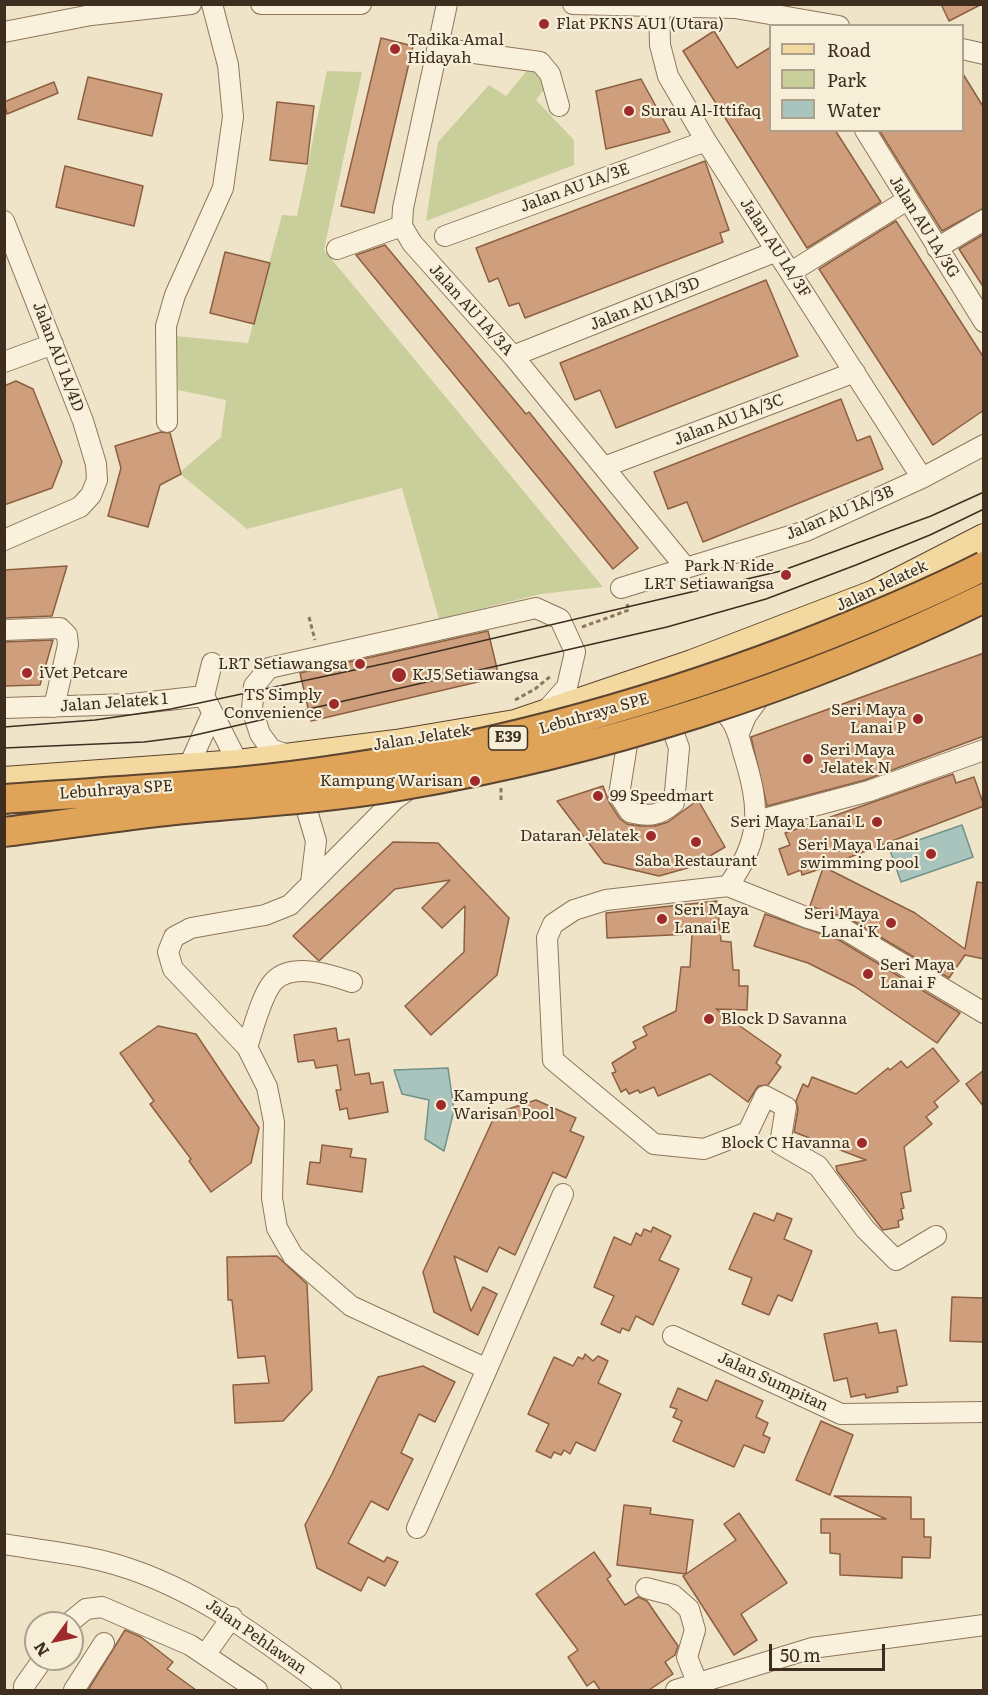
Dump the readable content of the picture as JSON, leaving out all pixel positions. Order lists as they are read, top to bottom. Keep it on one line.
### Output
{"streets":{"highway":["Lebuhraya SPE","E39"],"main road":["Jalan Jelatek"],"street":["Jalan AU 1A/3E","Jalan AU 1A/3G","Jalan AU 1A/3F","Jalan AU 1A/3D","Jalan AU 1A/3A","Jalan AU 1A/4D","Jalan AU 1A/3C","Jalan AU 1A/3B","Jalan Jelatek 1","Jalan Sumpitan","Jalan Pehlawan"]},"crossings":[["Jalan AU 1A/3E","Jalan AU 1A/3F"],["Jalan AU 1A/3F","Jalan AU 1A/3D"],["Jalan AU 1A/3F","Jalan AU 1A/3C"],["Jalan AU 1A/3F","Jalan AU 1A/3B"],["Jalan AU 1A/3D","Jalan AU 1A/3A"],["Jalan AU 1A/3A","Jalan AU 1A/3C"],["Jalan AU 1A/3A","Jalan AU 1A/3B"]],"places":["Flat PKNS AU1 (Utara)","Tadika Amal Hidayah","Surau Al-Ittifaq","Park N Ride LRT Setiawangsa","LRT Setiawangsa","iVet Petcare","KJ5 Setiawangsa","TS Simply Convenience","Seri Maya Lanai P","Seri Maya Jelatek N","Kampung Warisan","99 Speedmart","Seri Maya Lanai L","Dataran Jelatek","Saba Restaurant","Seri Maya Lanai swimming pool","Seri Maya Lanai E","Seri Maya Lanai K","Seri Maya Lanai F","Block D Savanna","Kampung Warisan Pool","Block C Havanna"],"legend":["Road","Park","Water"],"scale_bar":"50 m","north":"bottom left"}
